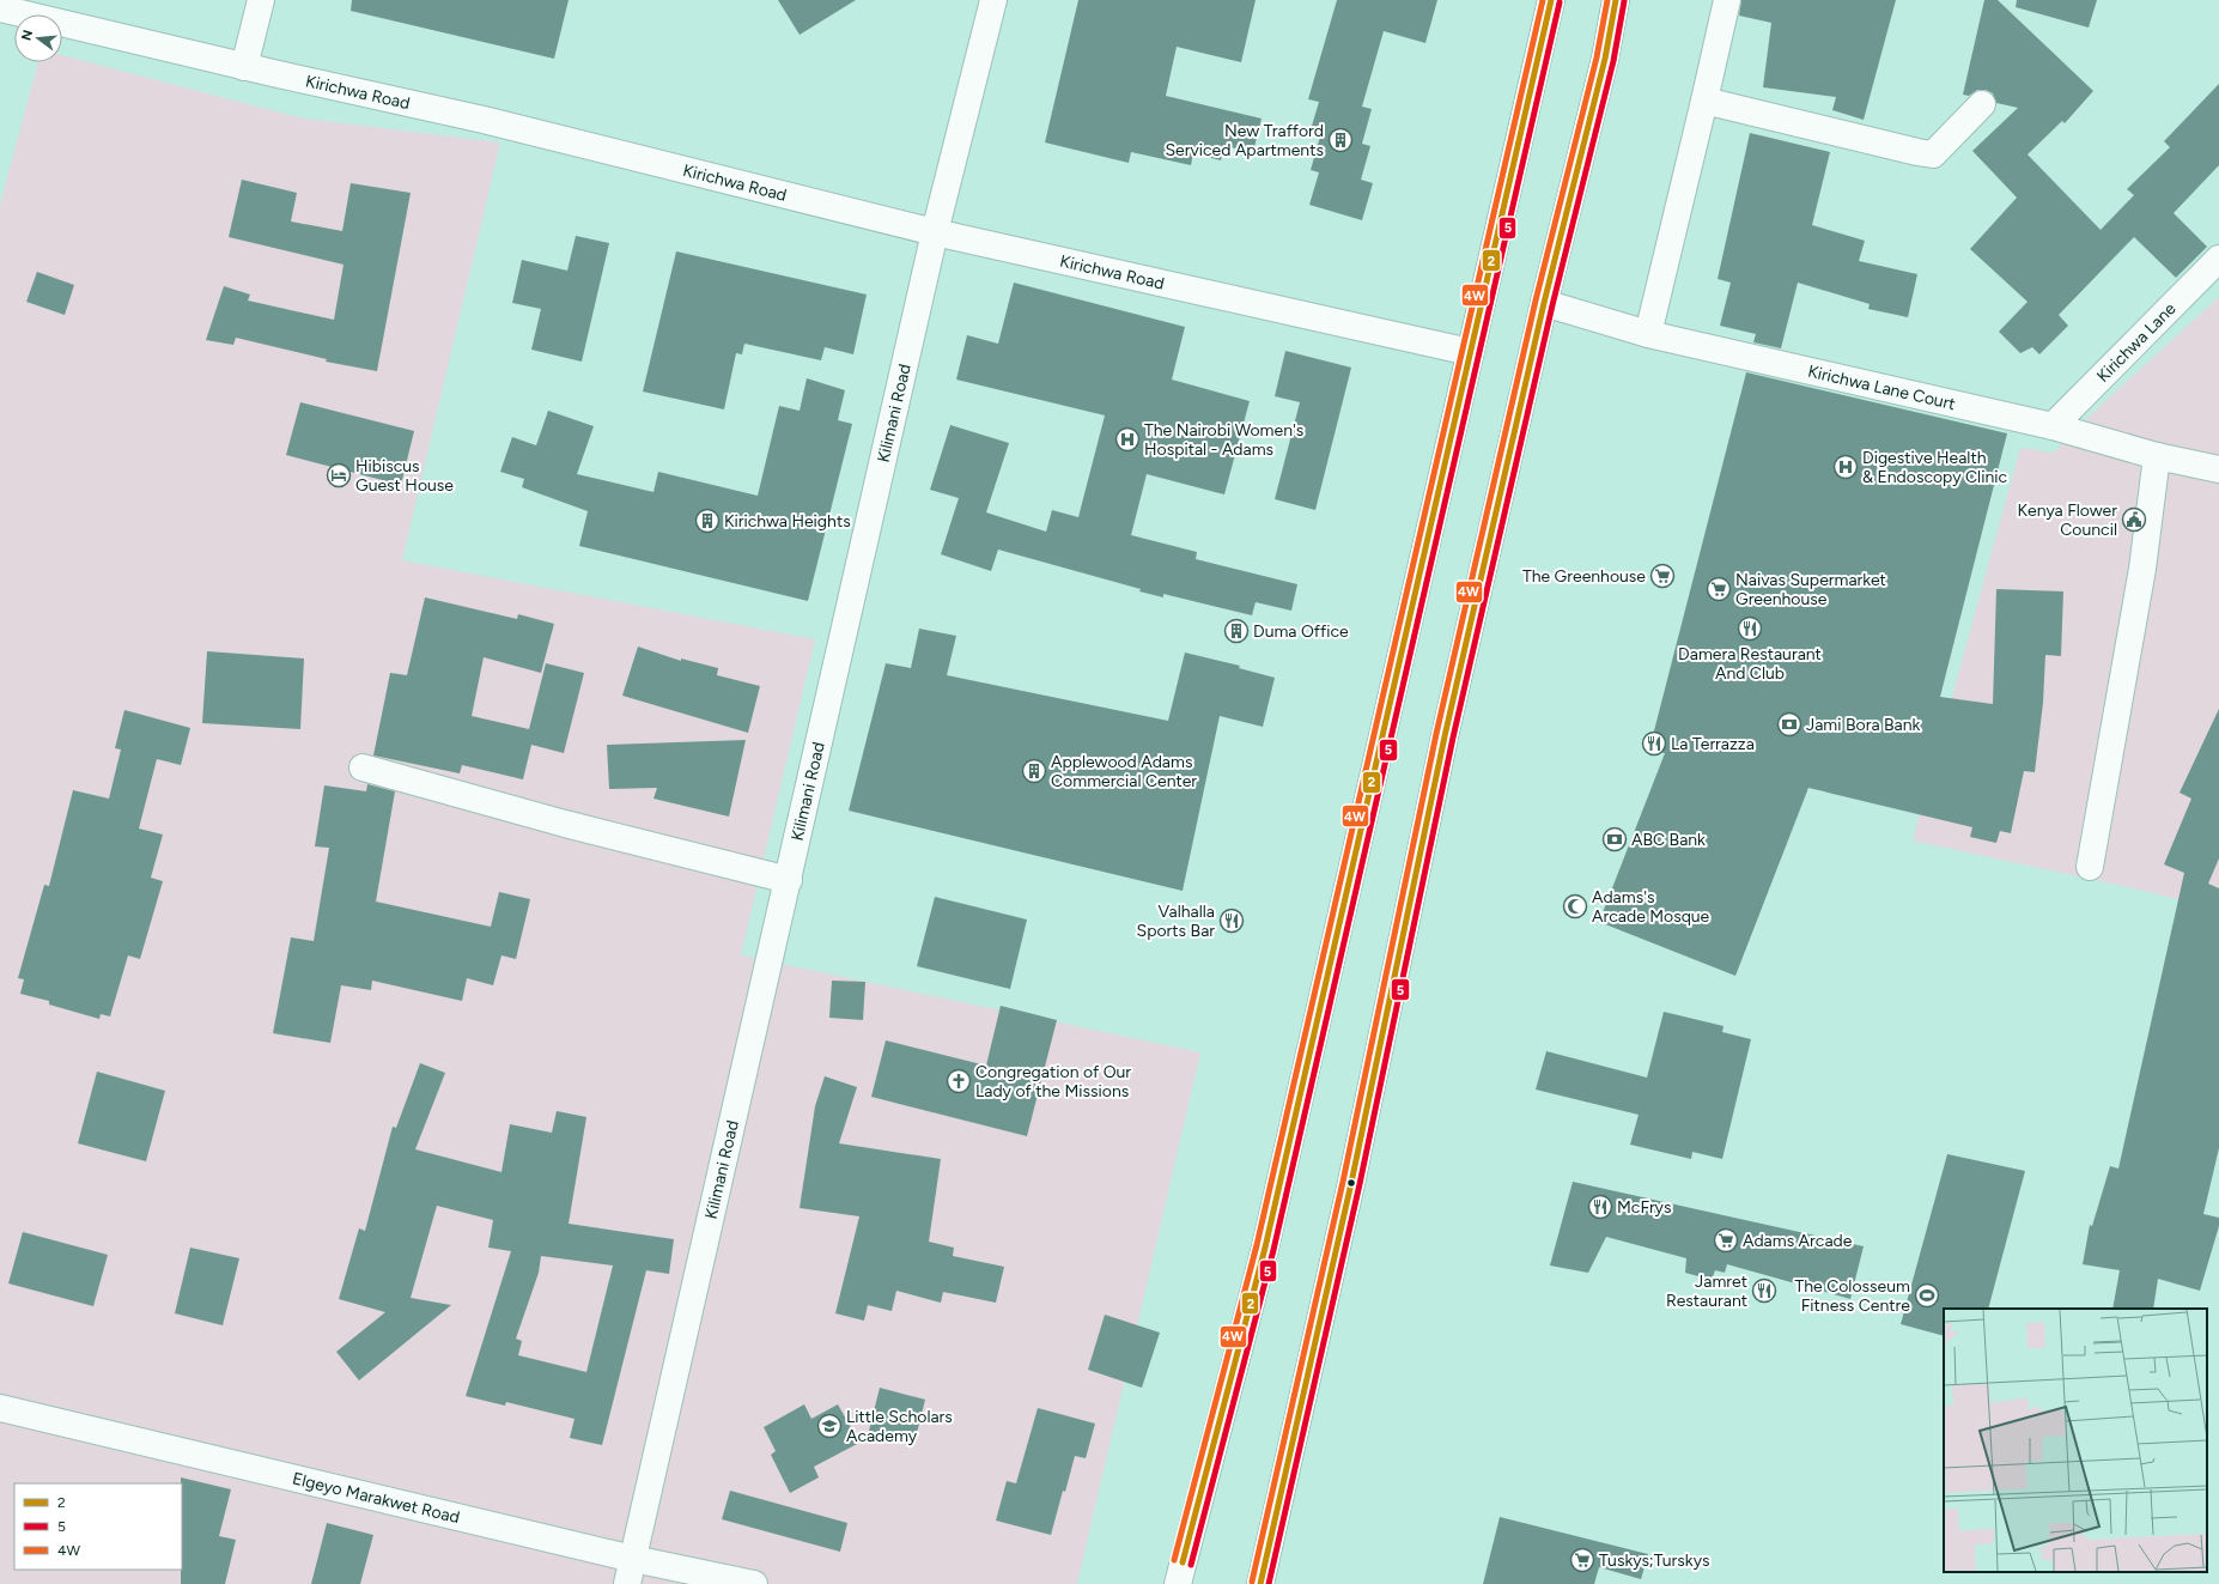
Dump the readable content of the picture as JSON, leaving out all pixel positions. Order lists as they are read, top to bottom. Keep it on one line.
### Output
{"streets":{"street":["Kirichwa Road","Kirichwa Lane","Kirichwa Lane Court","Kilimani Road","Elgeyo Marakwet Road"]},"crossings":[["Kirichwa Road","Kilimani Road"],["Kirichwa Lane","Kirichwa Lane Court"],["Kilimani Road","Elgeyo Marakwet Road"]],"places":{"building":["New Trafford Serviced Apartments","Kirichwa Heights","Duma Office","Applewood Adams Commercial Center"],"hospital":["The Nairobi Women's Hospital - Adams","Digestive Health & Endoscopy Clinic"],"hotel":["Hibiscus Guest House"],"public building":["Kenya Flower Council"],"supermarket":["The Greenhouse","Naivas Supermarket Greenhouse","Adams Arcade","Tuskys;Turskys"],"restaurant":["Damera Restaurant And Club","La Terrazza","Valhalla Sports Bar","McFrys","Jamret Restaurant"],"bank":["Jami Bora Bank","ABC Bank"],"mosque":["Adams's Arcade Mosque"],"church":["Congregation of Our Lady of the Missions"],"sports":["The Colosseum Fitness Centre"],"school or university":["Little Scholars Academy"]},"lines":["transit line 2","transit line 4W","transit line 5"],"legend":["2","5","4W"],"north":"left"}
